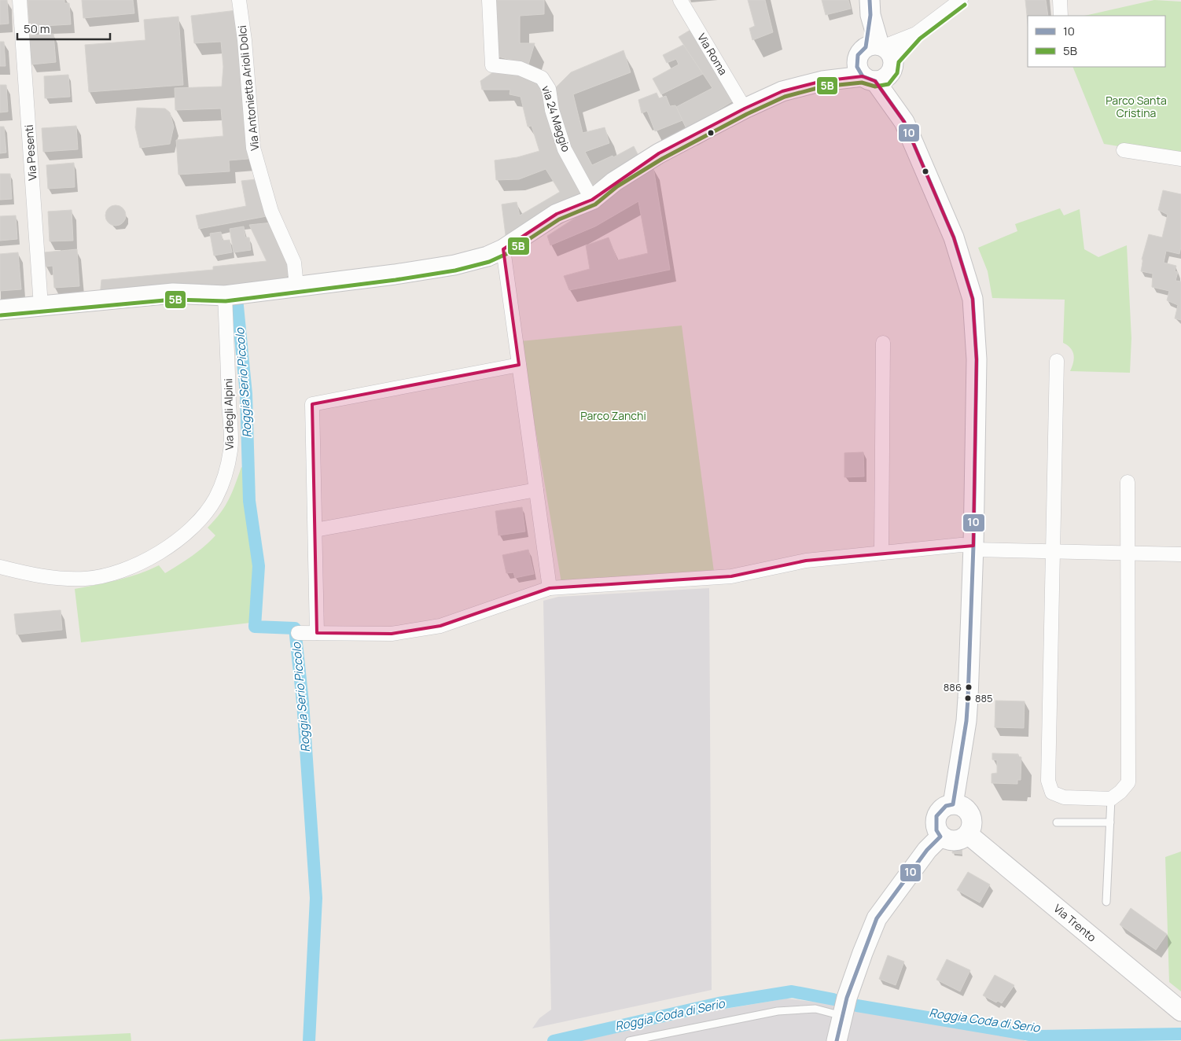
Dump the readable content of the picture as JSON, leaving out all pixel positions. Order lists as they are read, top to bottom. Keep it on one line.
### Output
{"streets":{"street":["Via Roma","Via Antonietta Arioli Dolci","via 24 Maggio","Via Pesenti","Via degli Alpini","Via Trento"]},"water":["Roggia Serio Piccolo","Roggia Coda di Serio"],"parks":["Parco Santa Cristina","Parco Zanchi"],"places":["886","885"],"lines":["transit line 10","transit line 5B"],"legend":["10","5B"],"scale_bar":"50 m"}
